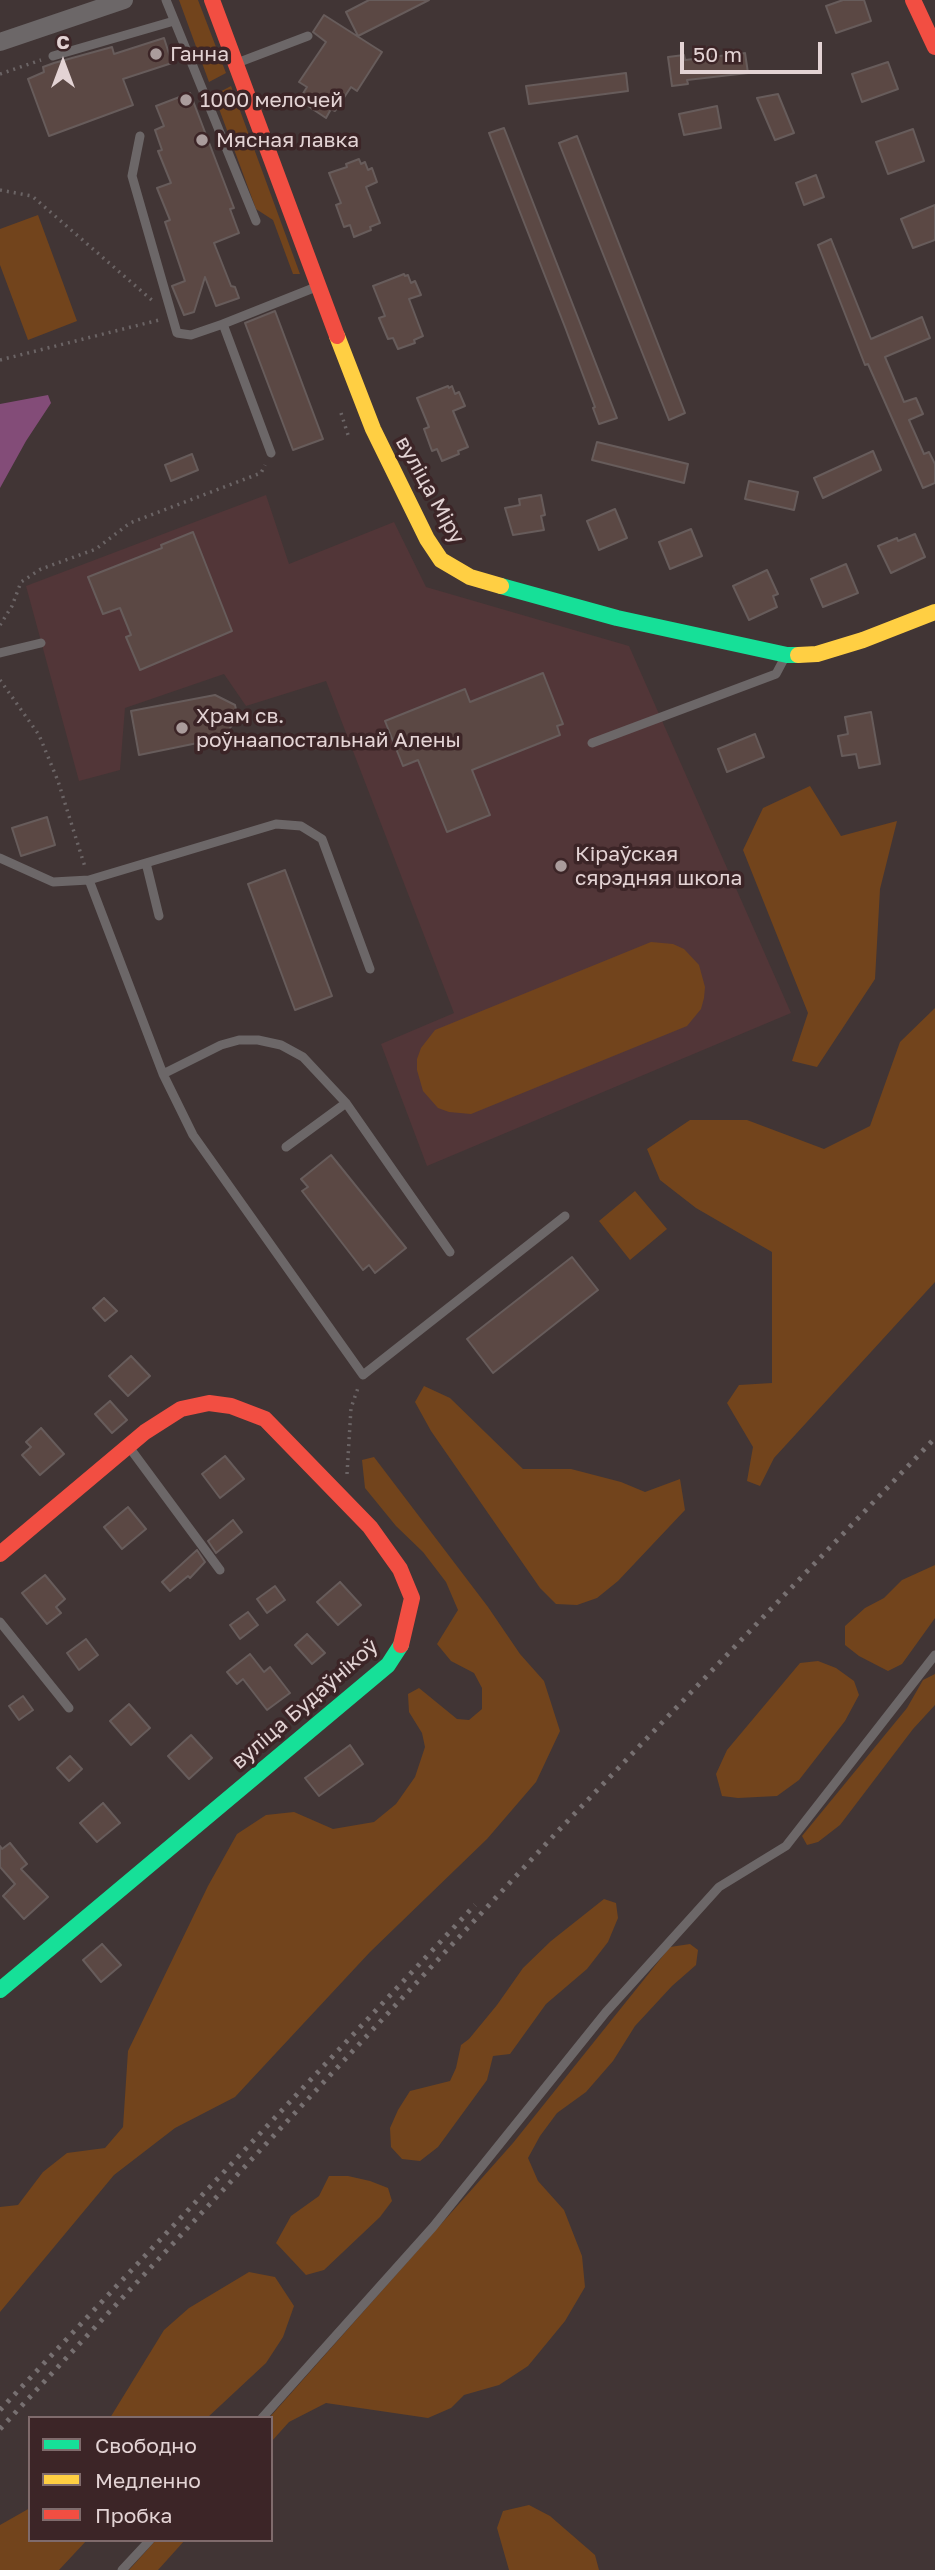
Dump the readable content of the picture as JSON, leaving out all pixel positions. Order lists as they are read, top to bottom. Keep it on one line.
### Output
{"streets":{"street":["вуліца Міру","вуліца Будаўнікоў"]},"places":["Ганна","1000 мелочей","Мясная лавка","Храм св. роўнаапостальнай Алены","Кіраўская сярэдняя школа"],"legend":["Свободно","Медленно","Пробка"],"scale_bar":"50 m","north":"top"}
